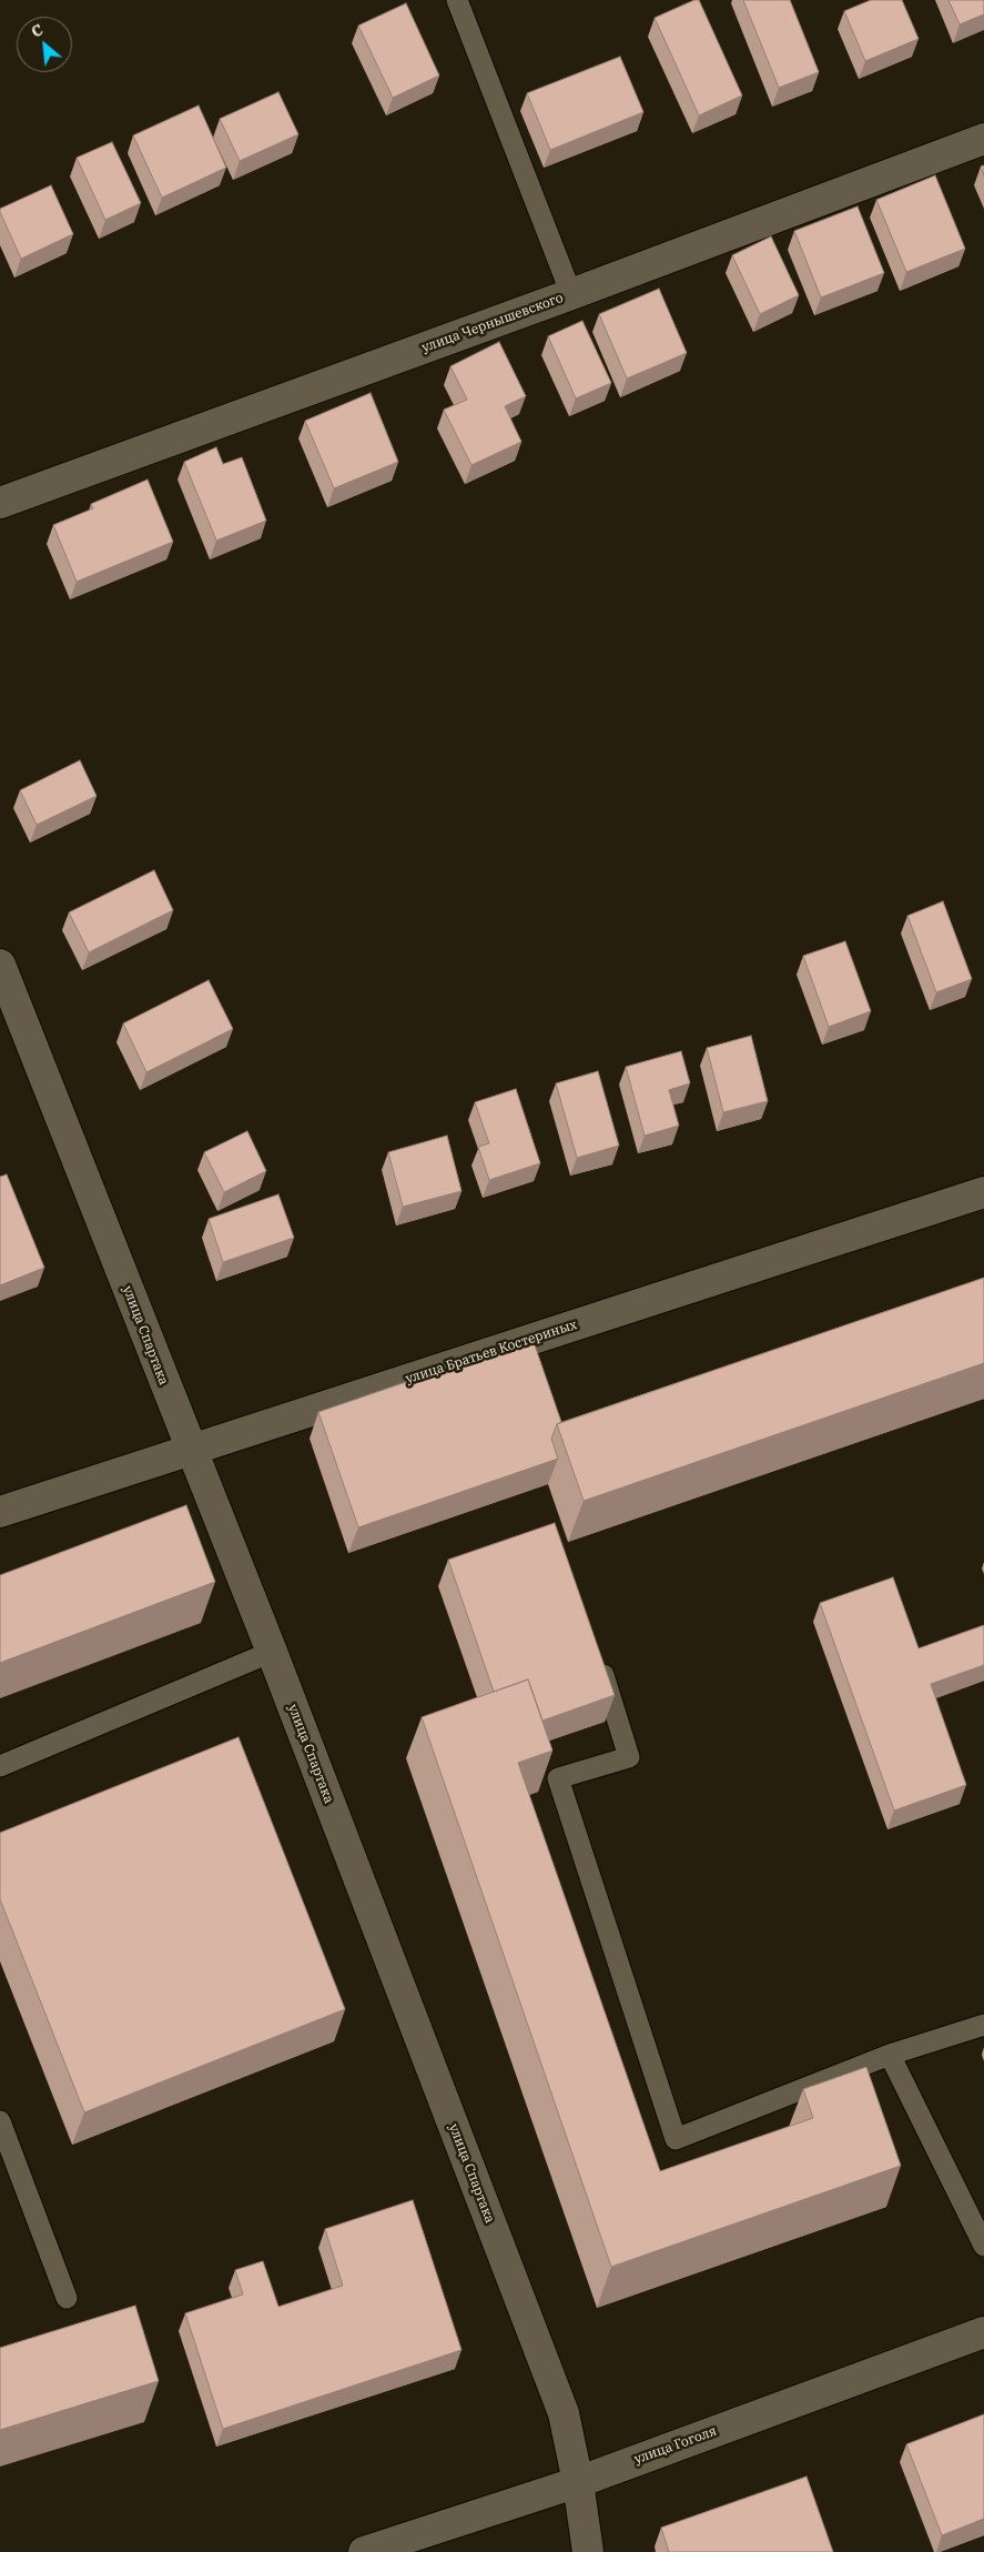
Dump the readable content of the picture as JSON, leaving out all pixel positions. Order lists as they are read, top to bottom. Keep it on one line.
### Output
{"streets":{"street":["улица Чернышевского","улица Спартака","улица Братьев Костериных","улица Гоголя"]},"crossings":[["улица Спартака","улица Братьев Костериных"],["улица Спартака","улица Гоголя"]],"north":"top left"}
